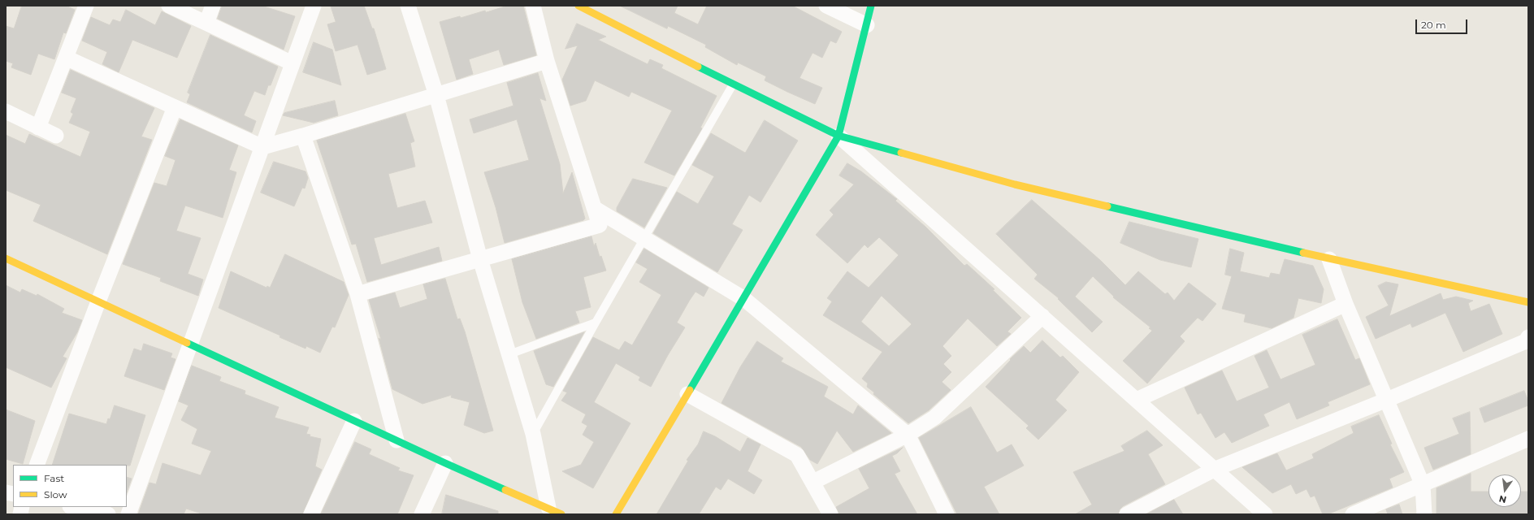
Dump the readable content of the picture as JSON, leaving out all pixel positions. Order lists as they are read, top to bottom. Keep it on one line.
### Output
{"legend":["Fast","Slow"],"scale_bar":"20 m","north":"bottom"}
